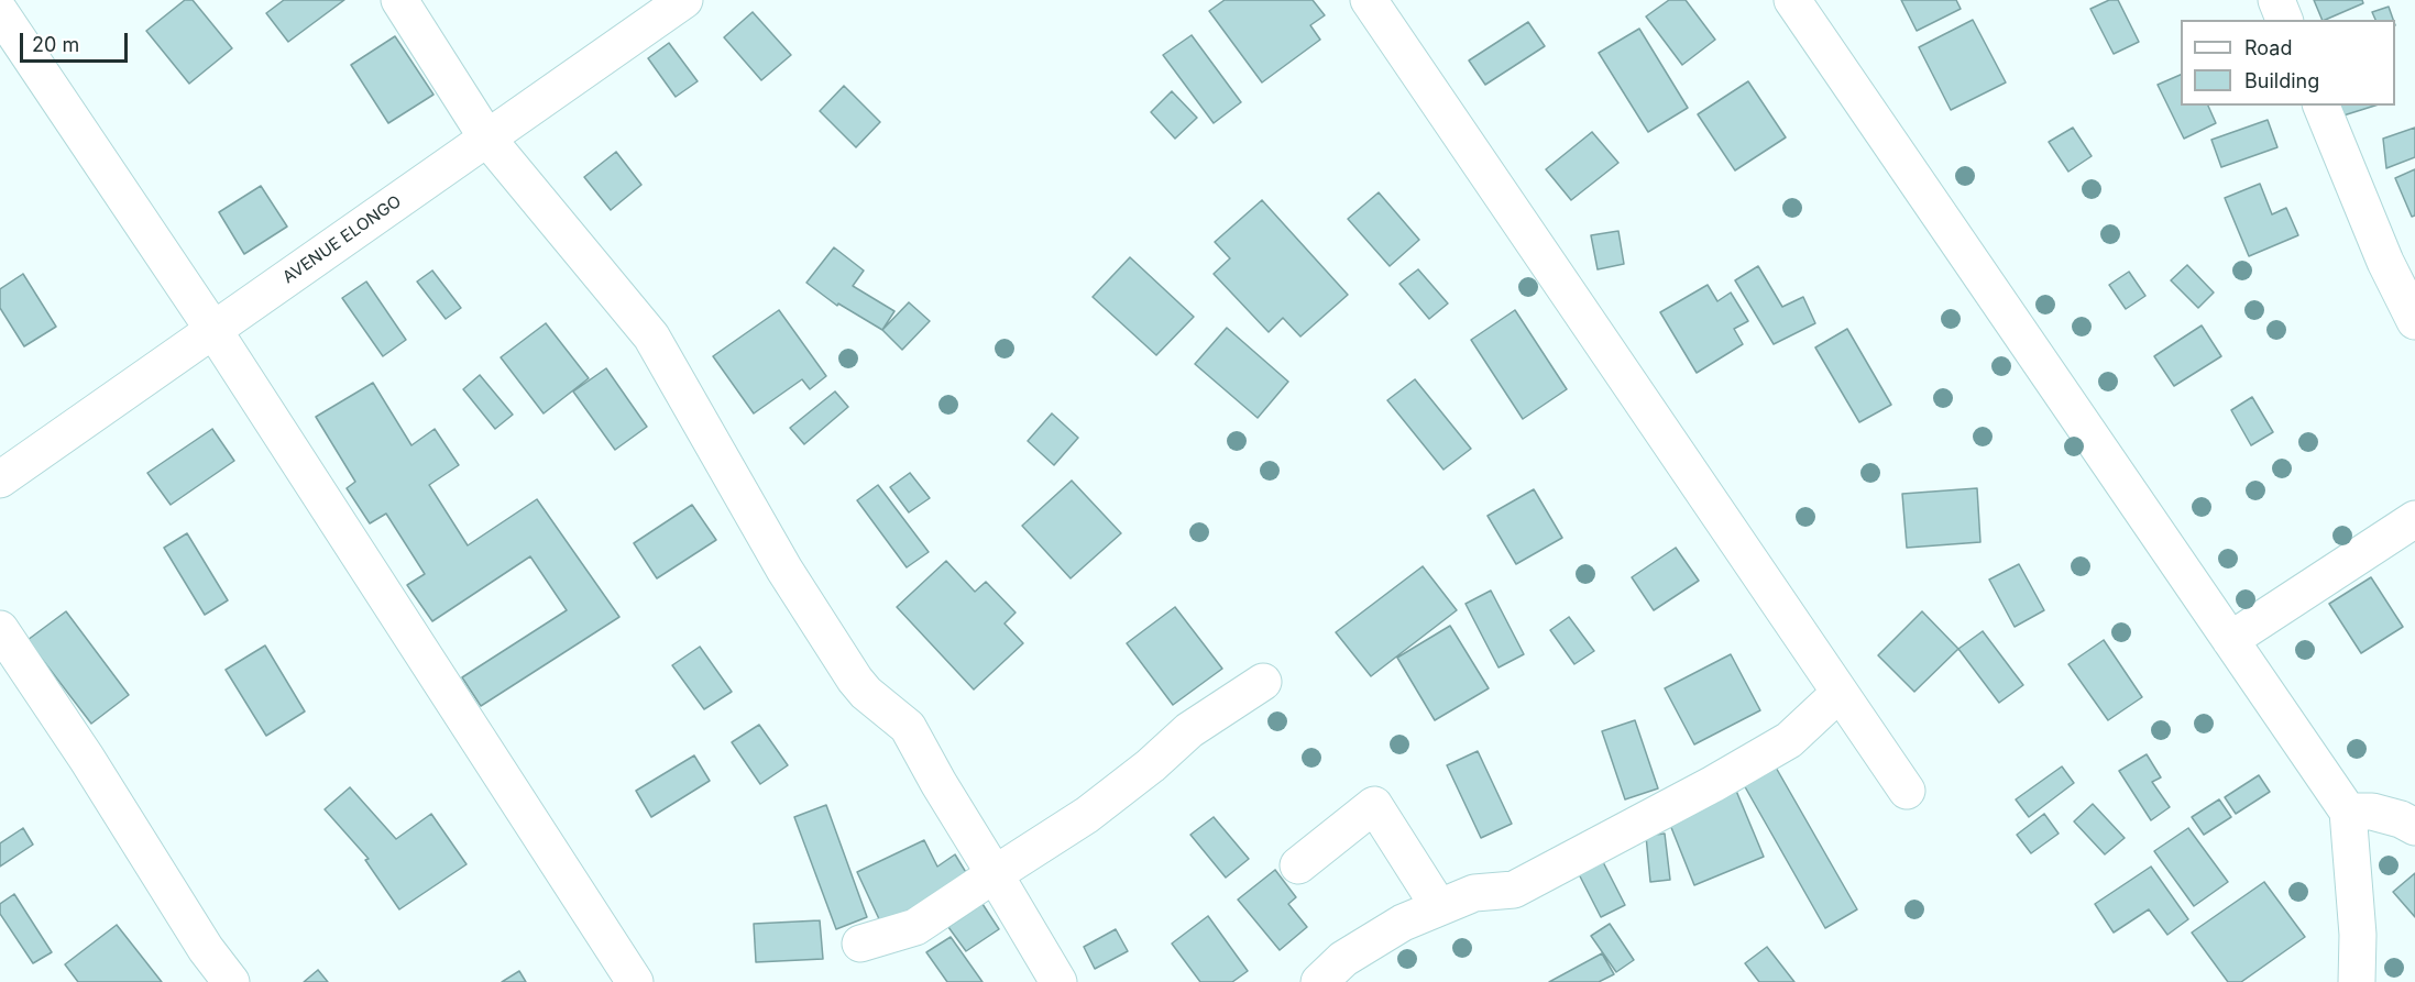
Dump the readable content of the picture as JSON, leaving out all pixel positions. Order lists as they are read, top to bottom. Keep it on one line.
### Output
{"streets":{"street":["AVENUE ELONGO"]},"legend":["Road","Building"],"scale_bar":"20 m"}
